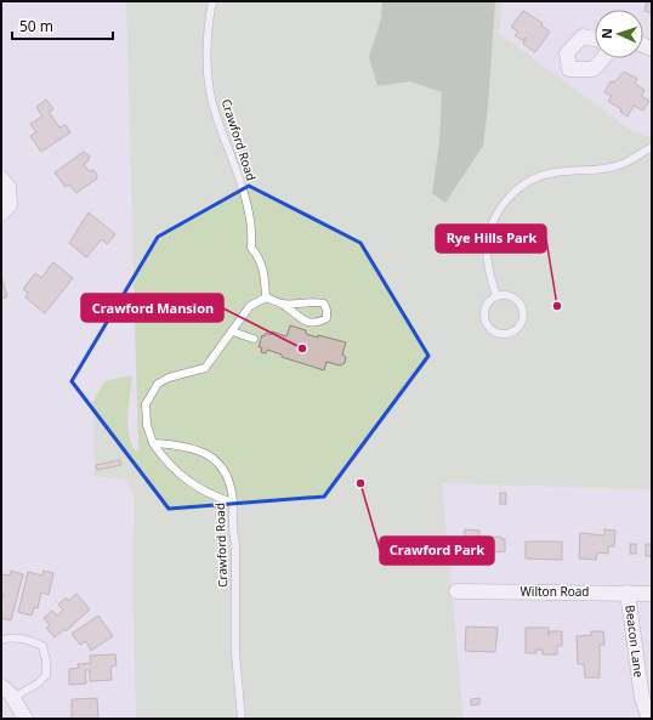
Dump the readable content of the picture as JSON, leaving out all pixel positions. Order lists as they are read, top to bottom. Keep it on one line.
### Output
{"streets":{"street":["Wilton Road","Beacon Lane"],"lane":["Crawford Road"]},"crossings":[["Wilton Road","Beacon Lane"]],"places":["Rye Hills Park","Crawford Mansion","Crawford Park"],"scale_bar":"50 m","north":"left"}
